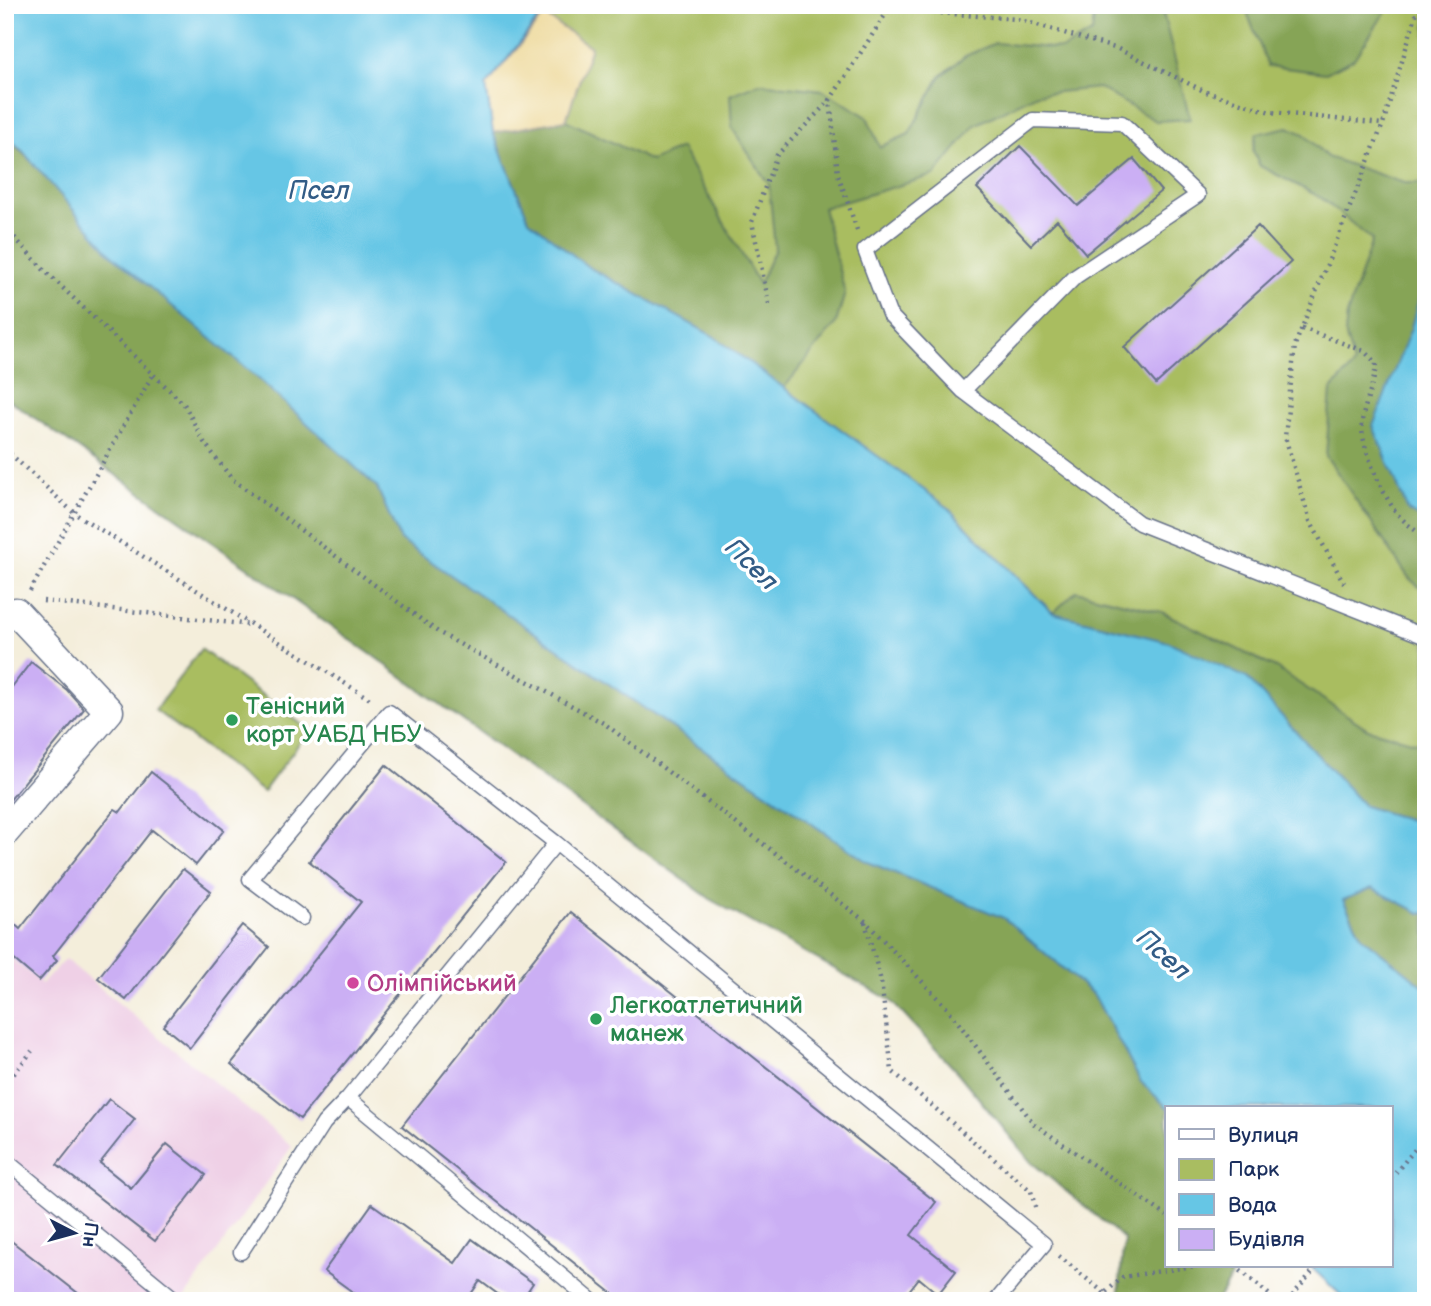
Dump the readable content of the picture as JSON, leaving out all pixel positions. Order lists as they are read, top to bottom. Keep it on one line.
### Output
{"water":["Псел"],"places":["Тенісний корт УАБД НБУ","Олімпійський","Легкоатлетичний манеж"],"legend":["Вулиця","Парк","Вода","Будівля"],"north":"right"}
